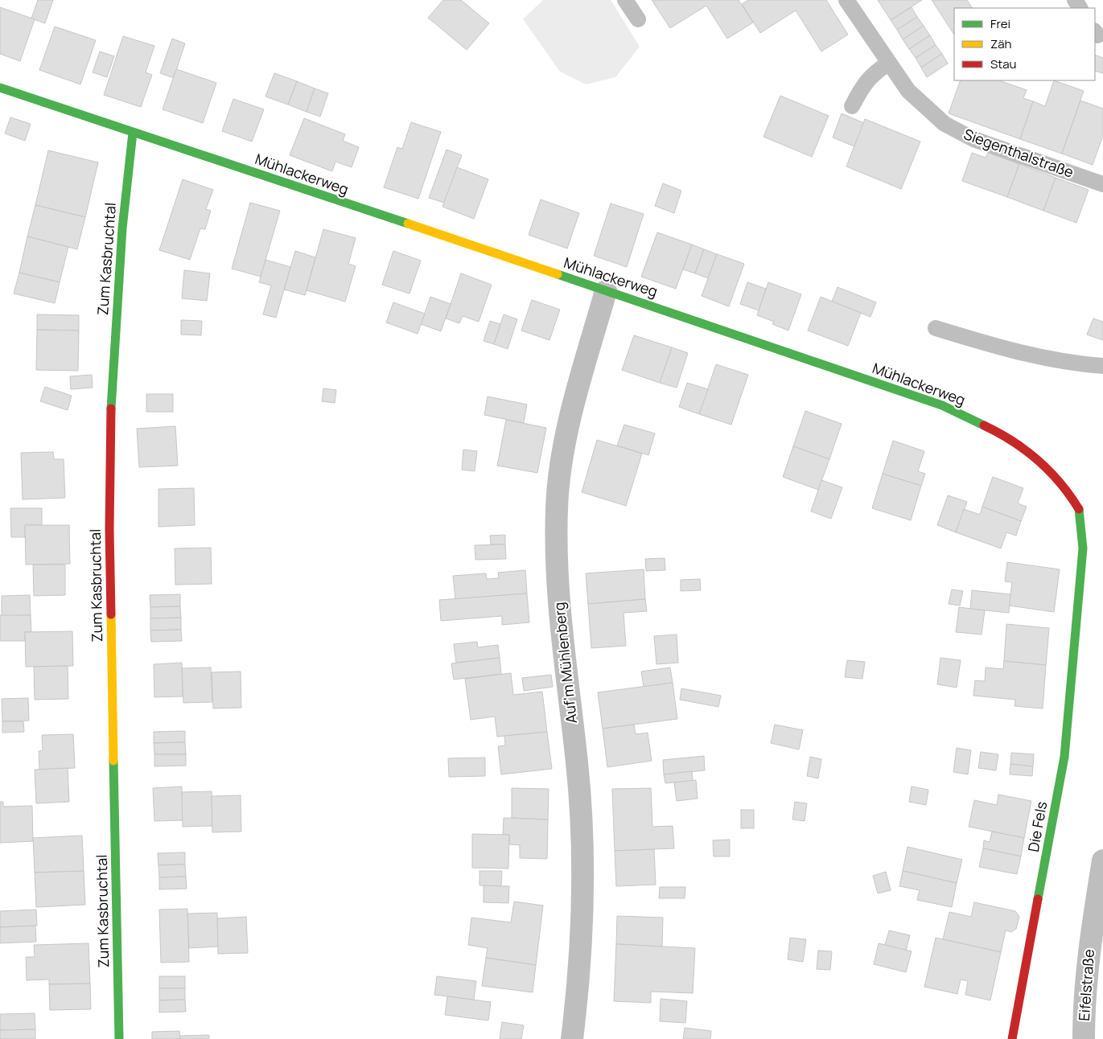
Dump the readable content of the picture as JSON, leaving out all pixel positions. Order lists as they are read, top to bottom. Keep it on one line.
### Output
{"streets":{"street":["Mühlackerweg","Zum Kasbruchtal","Auf'm Mühlenberg","Die Fels","Eifelstraße"],"lane":["Siegenthalstraße"]},"crossings":[["Mühlackerweg","Zum Kasbruchtal"],["Mühlackerweg","Auf'm Mühlenberg"],["Mühlackerweg","Die Fels"]],"legend":["Frei","Zäh","Stau"]}
